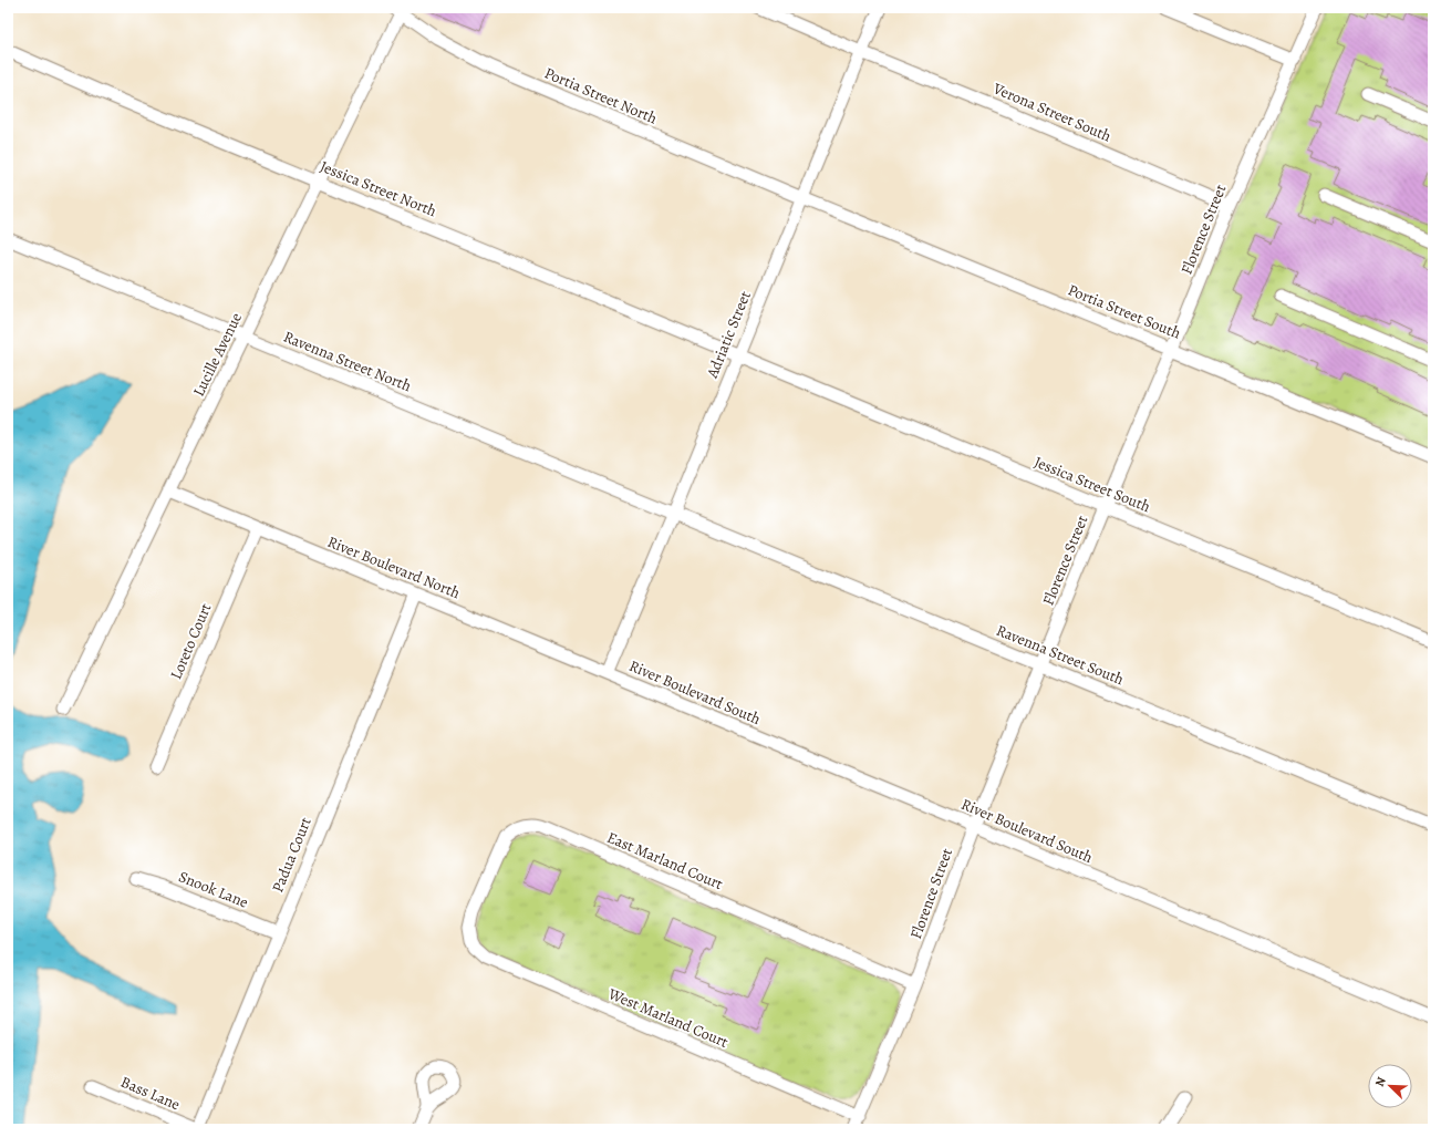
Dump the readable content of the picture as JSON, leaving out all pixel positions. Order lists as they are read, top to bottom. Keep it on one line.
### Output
{"streets":{"street":["Portia Street North","Verona Street South","Jessica Street North","Florence Street","Portia Street South","Adriatic Street","Lucille Avenue","Ravenna Street North","Jessica Street South","River Boulevard North","Loreto Court","Ravenna Street South","River Boulevard South","Padua Court","East Marland Court","Snook Lane","West Marland Court","Bass Lane"]},"crossings":[["Portia Street North","Portia Street South"],["Portia Street North","Adriatic Street"],["Portia Street North","Lucille Avenue"],["Verona Street South","Florence Street"],["Verona Street South","Adriatic Street"],["Jessica Street North","Adriatic Street"],["Jessica Street North","Lucille Avenue"],["Jessica Street North","Jessica Street South"],["Florence Street","Portia Street South"],["Florence Street","Jessica Street South"],["Florence Street","Ravenna Street South"],["Florence Street","River Boulevard South"],["Florence Street","East Marland Court"],["Florence Street","West Marland Court"],["Portia Street South","Adriatic Street"],["Adriatic Street","Ravenna Street North"],["Adriatic Street","Jessica Street South"],["Adriatic Street","River Boulevard North"],["Adriatic Street","Ravenna Street South"],["Adriatic Street","River Boulevard South"],["Lucille Avenue","Ravenna Street North"],["Lucille Avenue","River Boulevard North"],["Ravenna Street North","Ravenna Street South"],["River Boulevard North","Loreto Court"],["River Boulevard North","River Boulevard South"],["River Boulevard North","Padua Court"],["Padua Court","Snook Lane"],["Padua Court","Bass Lane"],["East Marland Court","West Marland Court"]],"north":"top left"}
